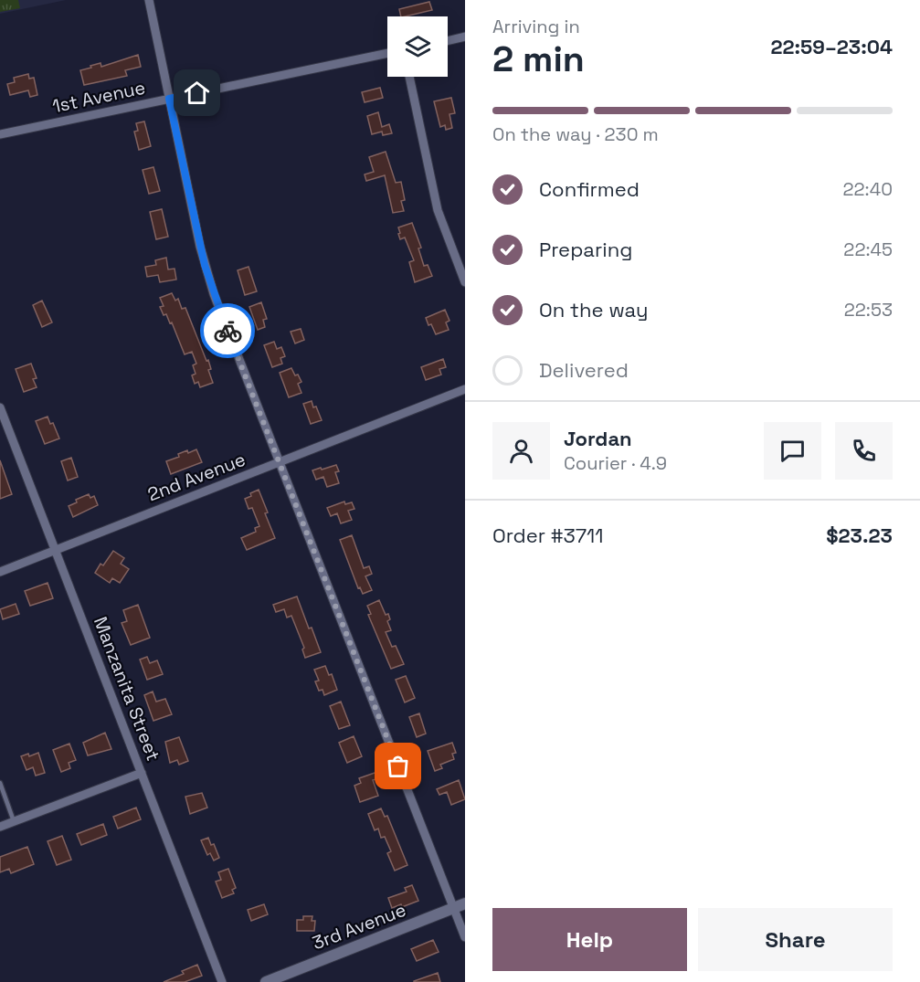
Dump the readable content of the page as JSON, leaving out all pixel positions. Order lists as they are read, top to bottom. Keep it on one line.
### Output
{"streets":{"street":["1st Avenue","2nd Avenue","Manzanita Street","3rd Avenue"]},"crossings":[["2nd Avenue","Manzanita Street"]],"page":{"heading":["2 min","Arriving in","22:59–23:04"],"panel":["Jordan","Courier · 4.9","Order #3711","$23.23"],"bar":"On the way · 230 m","list":[["Confirmed","22:40"],["Preparing","22:45"],["On the way","22:53"],"Delivered"],"buttons":["Help","Share"]}}
